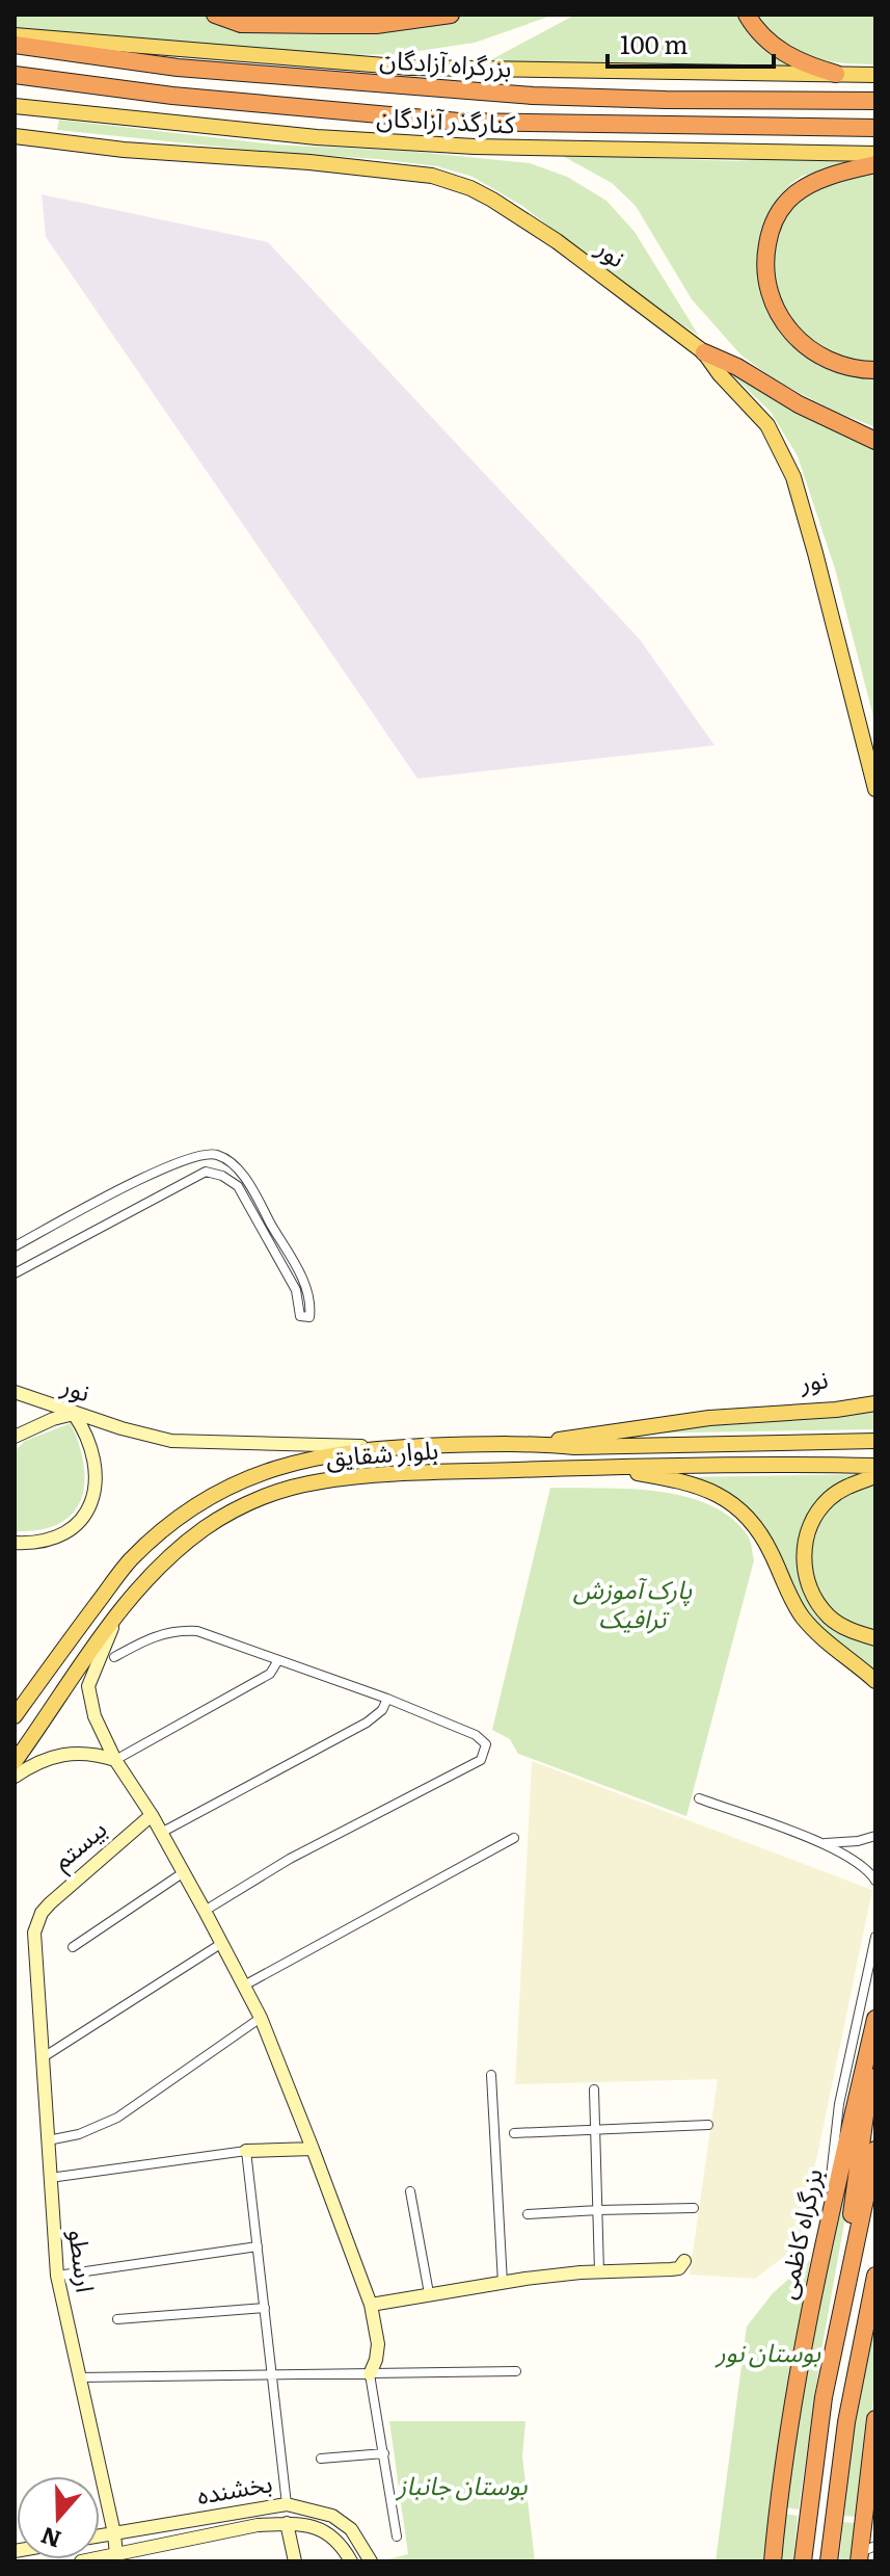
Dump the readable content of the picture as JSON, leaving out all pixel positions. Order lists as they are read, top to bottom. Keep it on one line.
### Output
{"streets":{"highway":["بزرگراه آزادگان","بزرگراه کاظمی"],"main road":["کنارگذر آزادگان","نور","بلوار شقایق","بیستم","ارسطو","بخشنده"]},"crossings":[["نور","بلوار شقایق"],["بیستم","ارسطو"],["ارسطو","بخشنده"]],"parks":["پارک آموزش ترافیک","بوستان نور","بوستان جانباز"],"scale_bar":"100 m","north":"bottom"}
